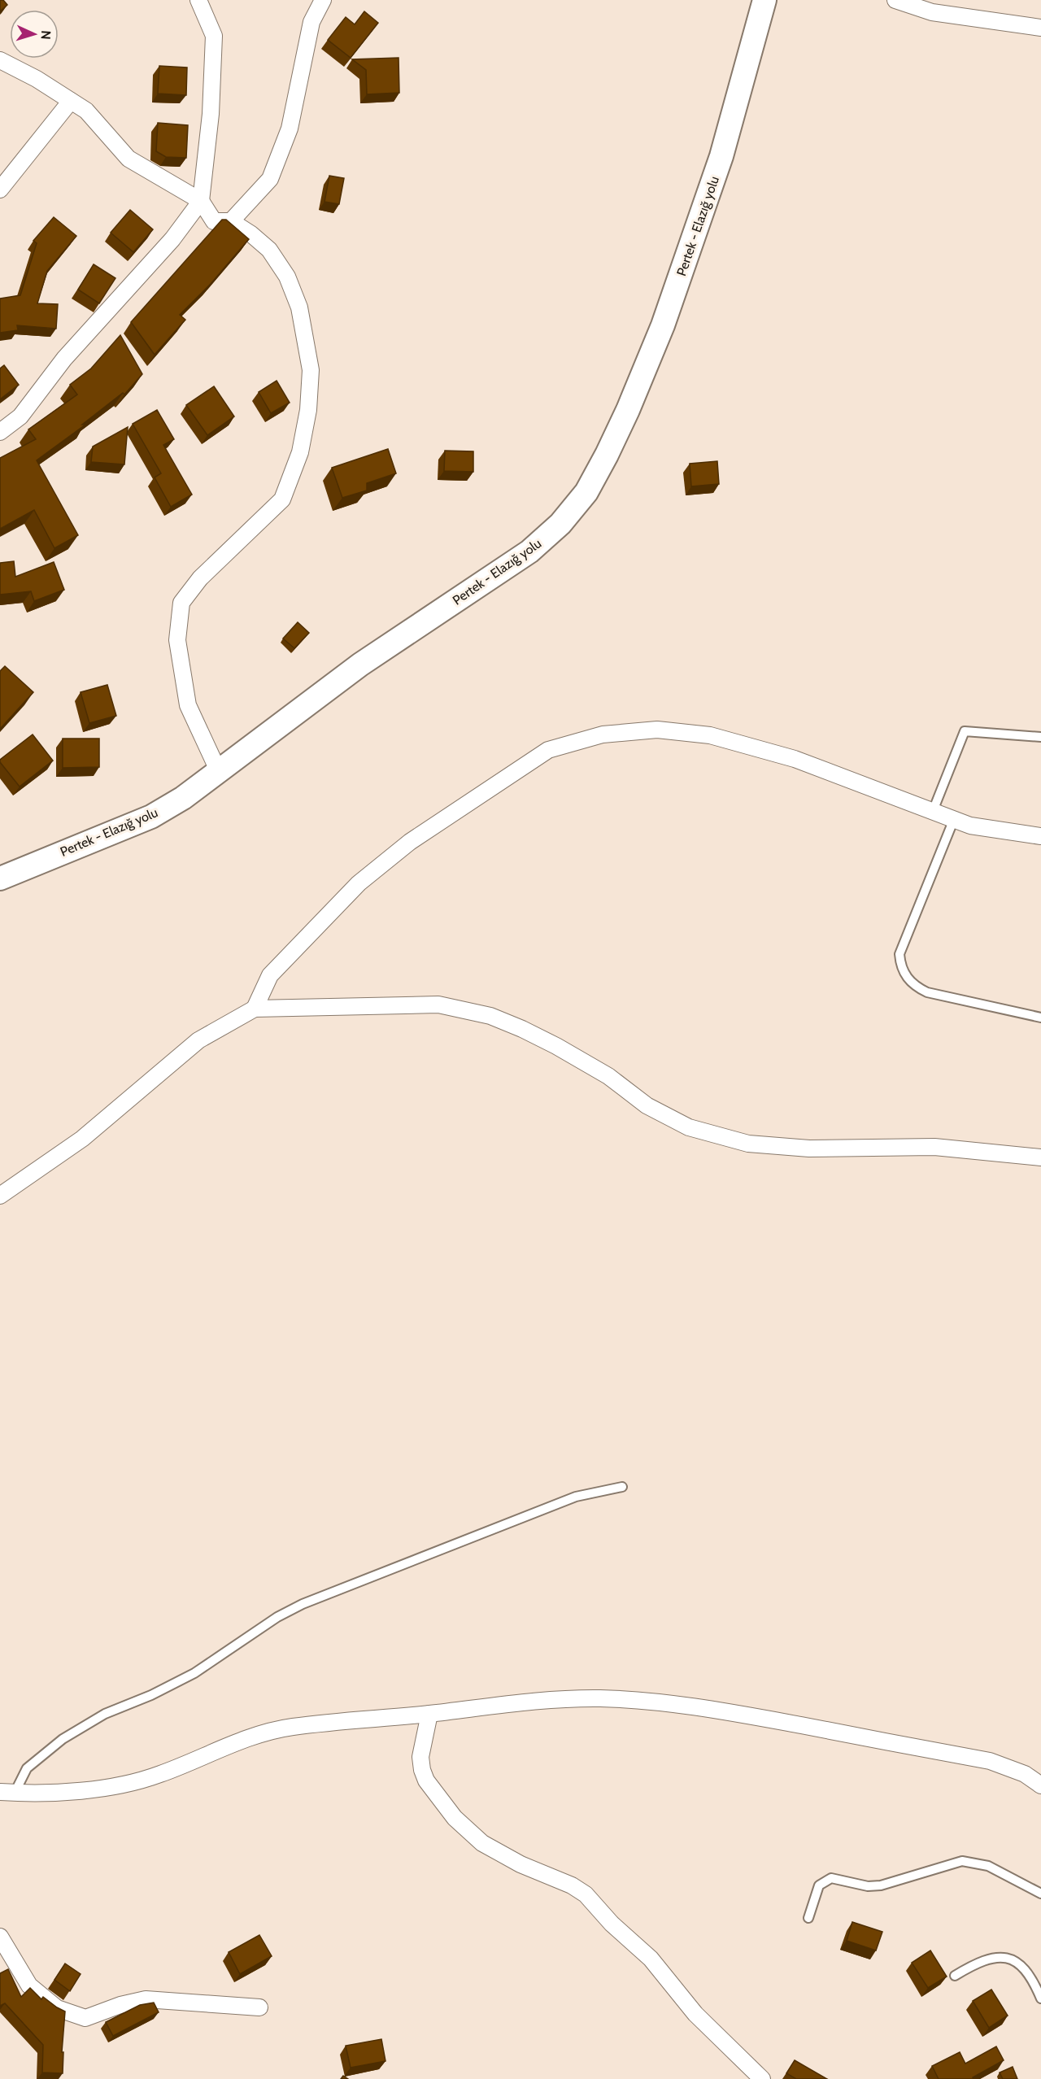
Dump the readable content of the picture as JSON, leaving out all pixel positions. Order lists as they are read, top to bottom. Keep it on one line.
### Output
{"streets":{"main road":["Pertek - Elazığ yolu"]},"north":"right"}
